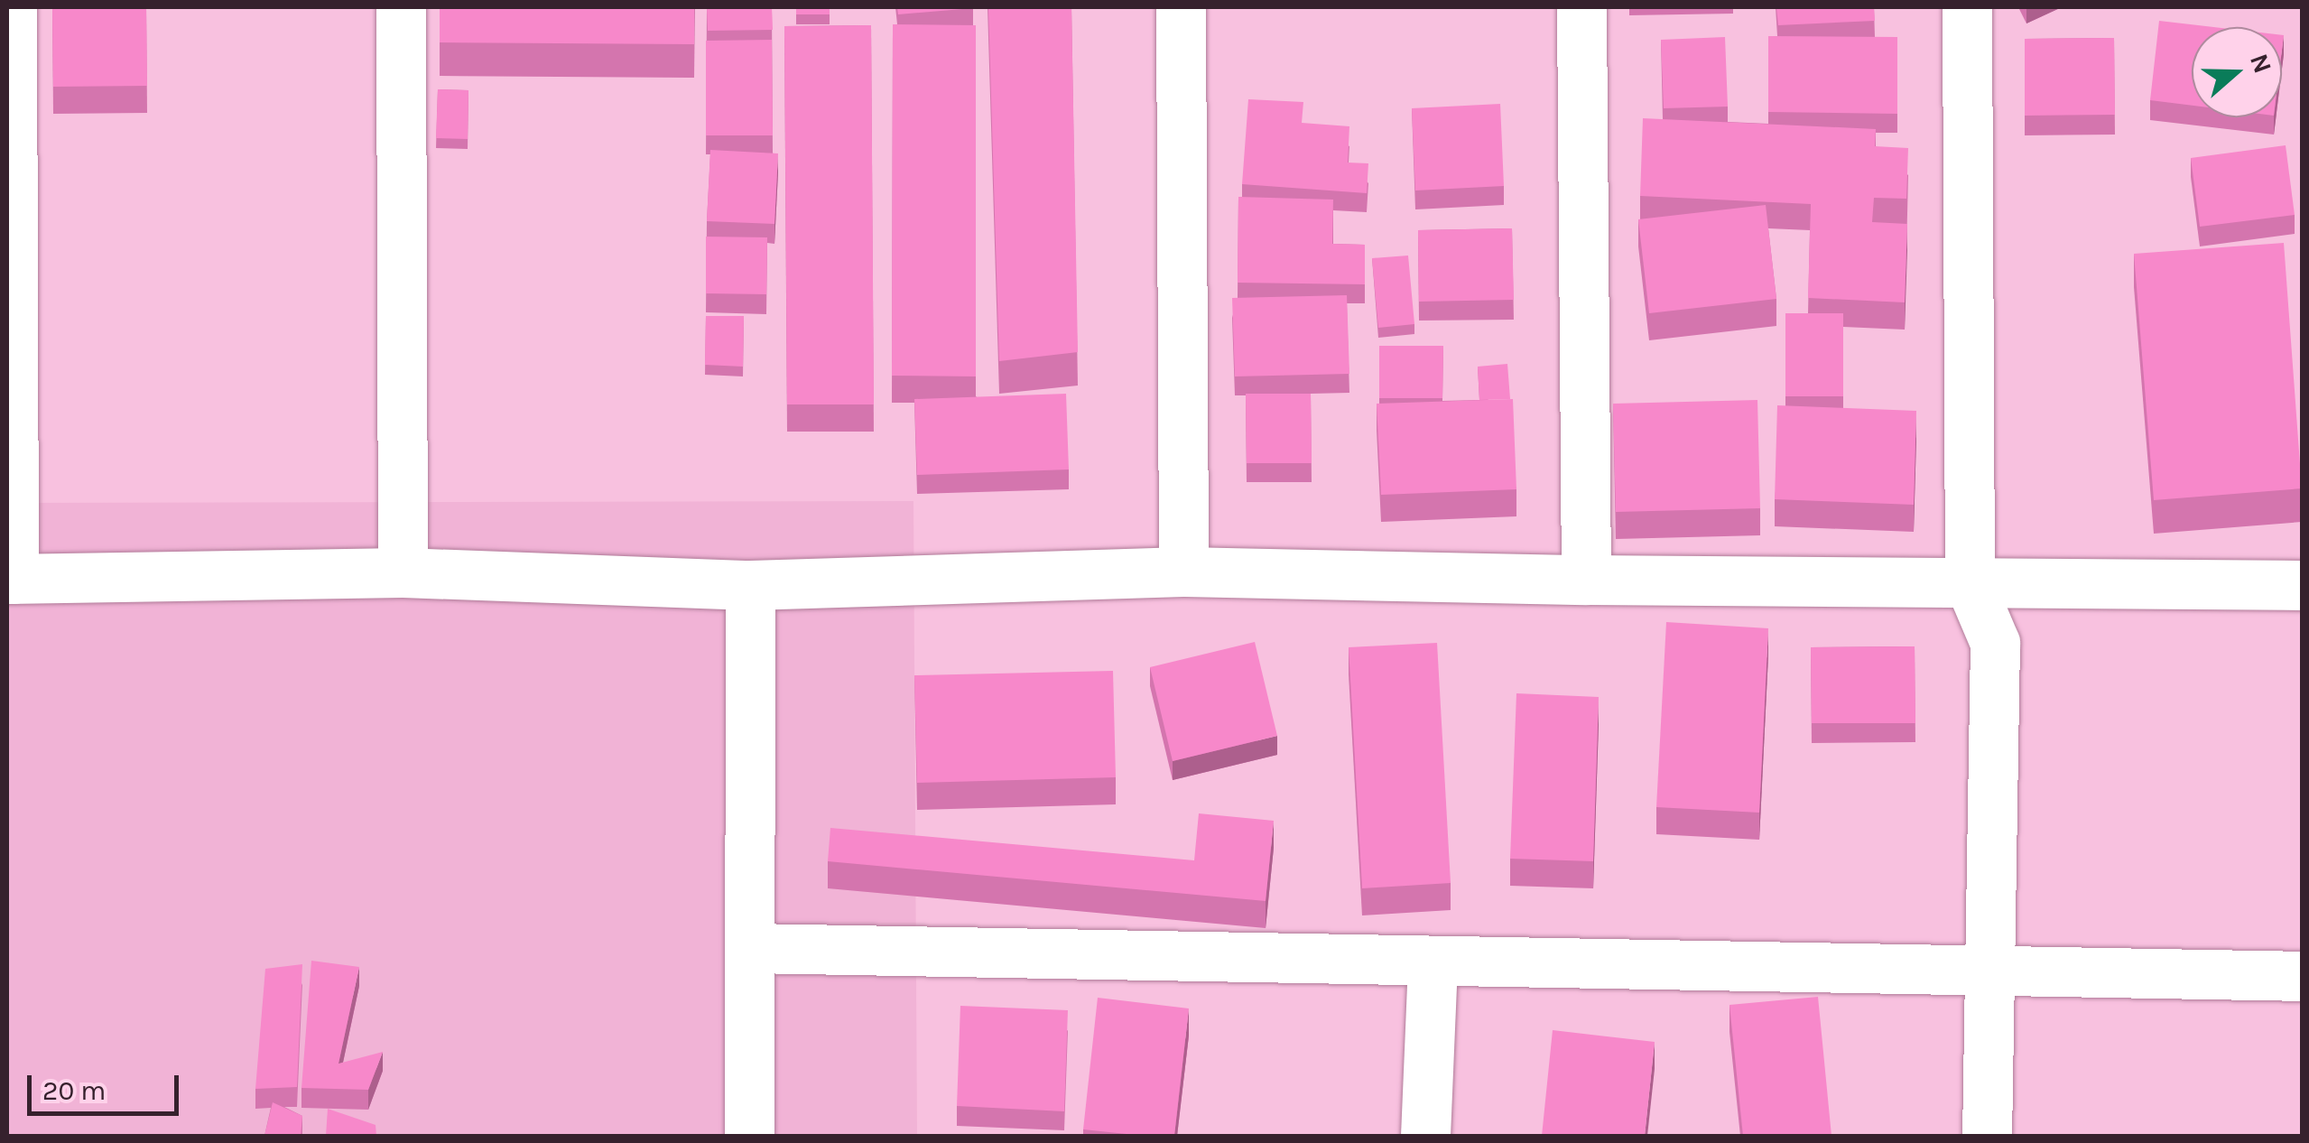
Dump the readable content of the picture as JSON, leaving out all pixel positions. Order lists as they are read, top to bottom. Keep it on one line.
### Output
{"scale_bar":"20 m","north":"right"}
